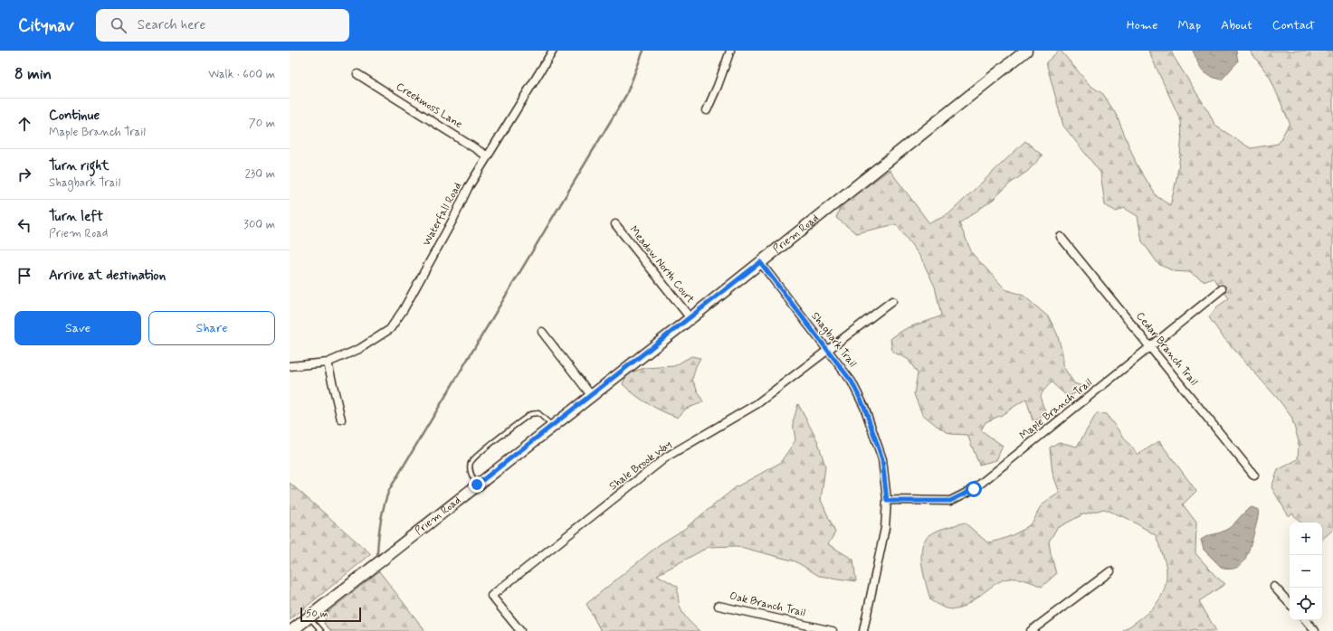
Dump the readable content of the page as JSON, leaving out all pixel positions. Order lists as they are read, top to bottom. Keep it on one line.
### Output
{"streets":{"street":["Creekmoss Lane","Waterfall Road","Priem Road","Meadow North Court","Shagbark Trail","Cedar Branch Trail","Maple Branch Trail","Shale Brook Way","Oak Branch Trail"]},"crossings":[["Creekmoss Lane","Waterfall Road"],["Priem Road","Meadow North Court"],["Priem Road","Shagbark Trail"],["Shagbark Trail","Maple Branch Trail"],["Shagbark Trail","Shale Brook Way"],["Cedar Branch Trail","Maple Branch Trail"]],"scale_bar":"50 m","page":{"header":"Citynav","search":"Search here","nav":["Home","Map","About","Contact"],"heading":["8 min","Walk · 600 m"],"list":[["Continue","Maple Branch Trail","70 m"],["Turn right","Shagbark Trail","230 m"],["Turn left","Priem Road","300 m"],"Arrive at destination"],"buttons":["Save","Share"],"map_buttons":["+","−"],"scale":"50 m"}}
